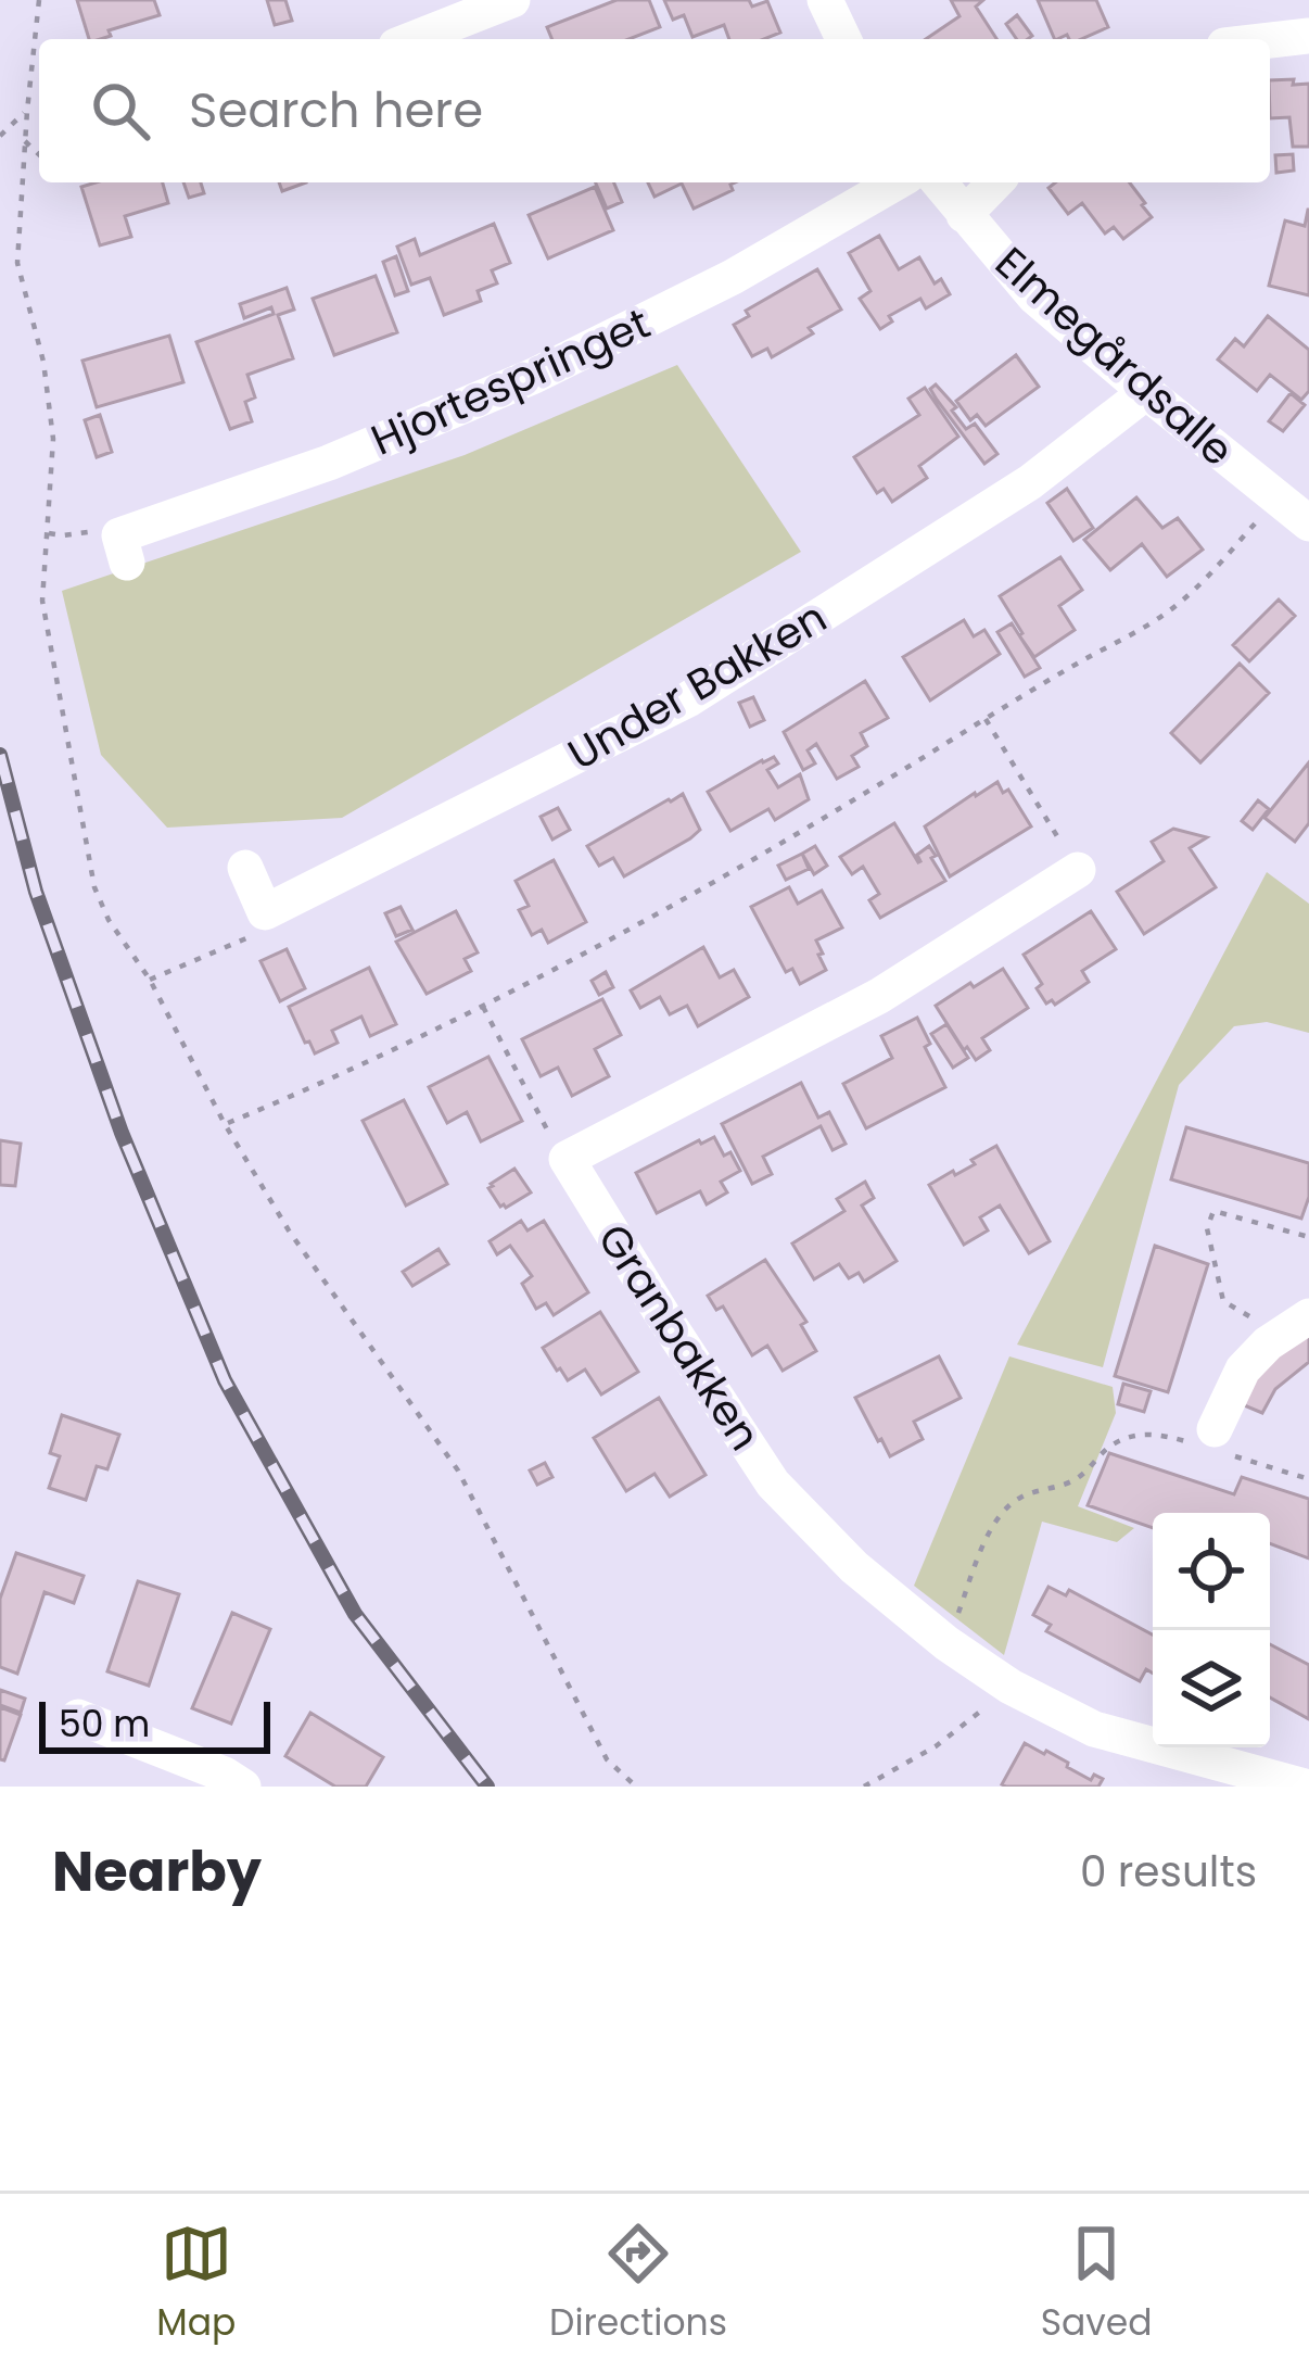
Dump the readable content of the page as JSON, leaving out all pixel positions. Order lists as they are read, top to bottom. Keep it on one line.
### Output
{"streets":{"street":["Elmegårdsalle","Hjortespringet","Under Bakken","Granbakken"]},"crossings":[["Elmegårdsalle","Under Bakken"]],"scale_bar":"50 m","page":{"search":"Search here","scale":"50 m","heading":["Nearby","0 results"],"nav":["Map","Directions","Saved"]}}
